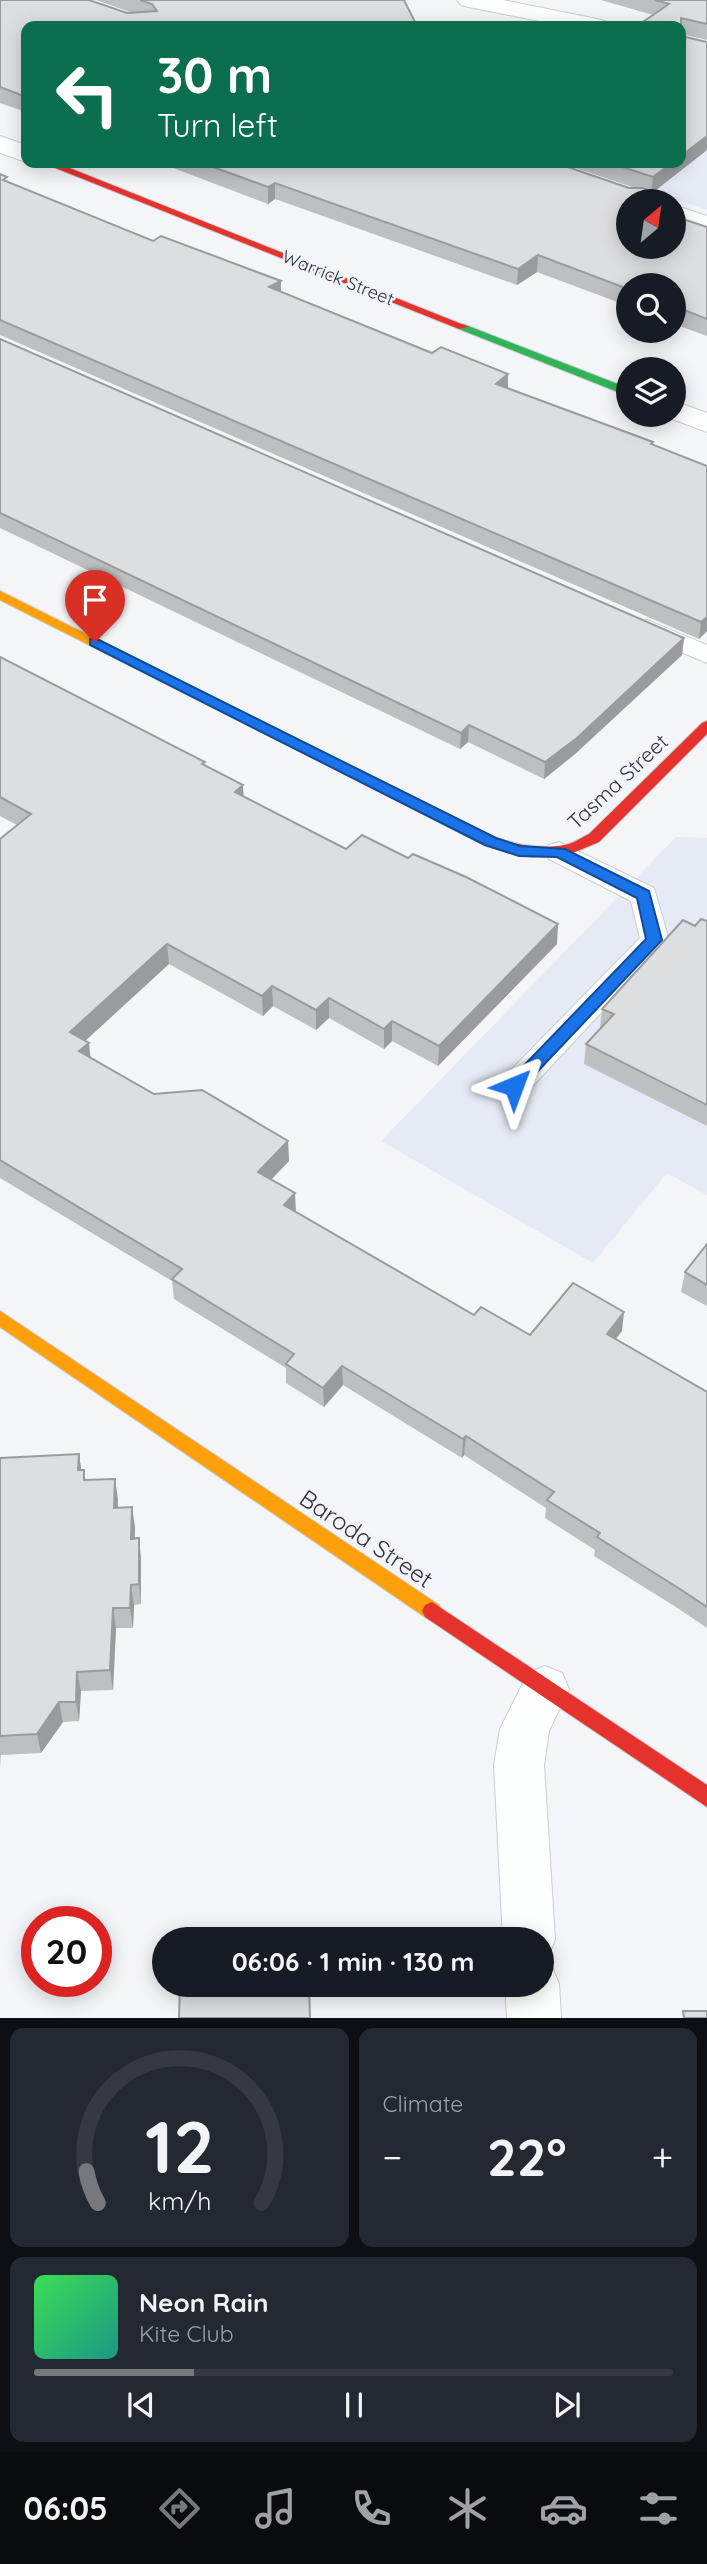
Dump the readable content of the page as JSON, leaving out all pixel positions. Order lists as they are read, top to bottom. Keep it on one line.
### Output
{"streets":{"street":["Warrick Street","Tasma Street","Baroda Street"]},"north":"top right","page":{"turn":["30 m","Turn left"],"limit":"20","trip":"06:06 · 1 min · 130 m","tile":"Climate","heat":["−","22°","+"],"song":["Neon Rain","Kite Club"],"tabs":"06:05","gauge":["12","km/h"]}}
